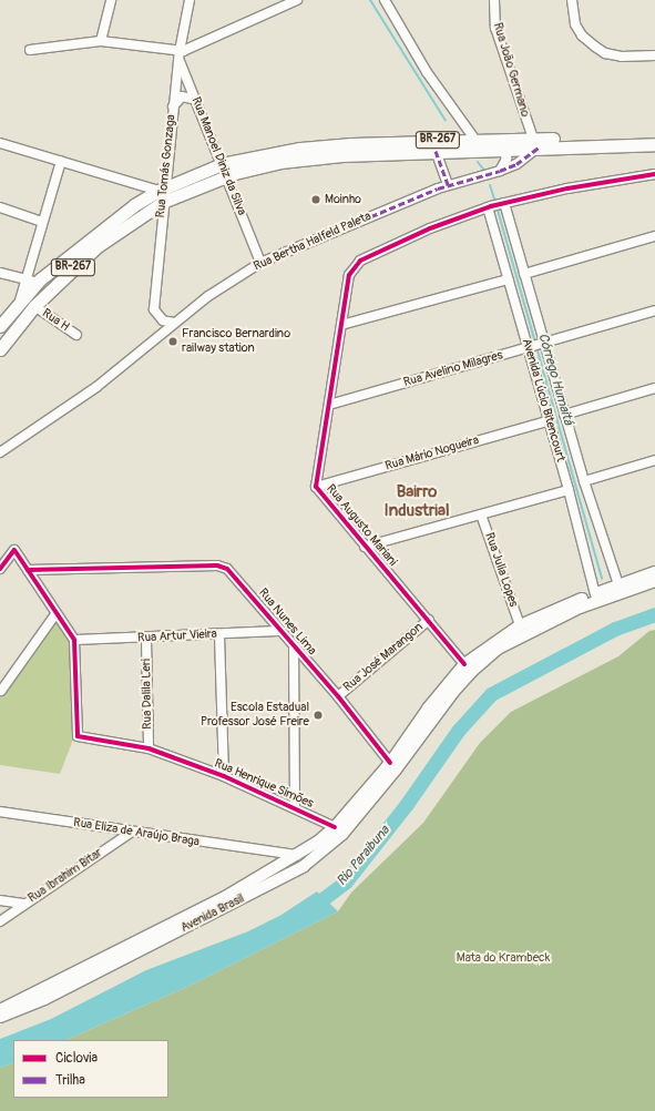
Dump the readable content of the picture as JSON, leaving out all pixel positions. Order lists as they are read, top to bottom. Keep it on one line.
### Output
{"streets":{"highway":["BR-267"],"main road":["Avenida Brasil"],"street":["Rua João Germano","Rua Manoel Diniz da Silva","Rua Tomás Gonzaga","Rua Bertha Halfeld Paleta","Rua H","Rua Avelino Milagres","Avenida Lúcio Bitencourt","Rua Mário Nogueira","Rua Augusto Mariani","Rua Julia Lopes","Rua Nunes Lima","Rua Artur Vieira","Rua José Marangon","Rua Dalila Leri","Rua Henrique Simões","Rua Eliza de Araújo Braga","Rua Ibrahim Bitar"]},"crossings":[["Rua João Germano","BR-267"],["Rua João Germano","Rua Bertha Halfeld Paleta"],["BR-267","Rua Manoel Diniz da Silva"],["BR-267","Rua Tomás Gonzaga"],["BR-267","Rua Bertha Halfeld Paleta"],["BR-267","Rua H"],["Rua Manoel Diniz da Silva","Rua Tomás Gonzaga"],["Rua Manoel Diniz da Silva","Rua Bertha Halfeld Paleta"],["Rua Tomás Gonzaga","Rua Bertha Halfeld Paleta"],["Rua Avelino Milagres","Avenida Lúcio Bitencourt"],["Rua Avelino Milagres","Rua Augusto Mariani"],["Avenida Lúcio Bitencourt","Rua Mário Nogueira"],["Avenida Lúcio Bitencourt","Rua Augusto Mariani"],["Rua Mário Nogueira","Rua Augusto Mariani"],["Rua Augusto Mariani","Rua José Marangon"],["Rua Nunes Lima","Rua Artur Vieira"],["Rua Nunes Lima","Rua José Marangon"],["Rua Nunes Lima","Avenida Brasil"],["Rua Artur Vieira","Rua Dalila Leri"],["Rua Artur Vieira","Rua Henrique Simões"],["Rua Dalila Leri","Rua Henrique Simões"],["Rua Henrique Simões","Avenida Brasil"],["Rua Eliza de Araújo Braga","Rua Ibrahim Bitar"],["Rua Eliza de Araújo Braga","Avenida Brasil"]],"districts":["Bairro Industrial"],"water":["Córrego Humaitá","Rio Paraibuna"],"parks":["Mata do Krambeck"],"places":["Moinho","Francisco Bernardino railway station","Escola Estadual Professor José Freire"],"legend":["Ciclovia","Trilha"]}
